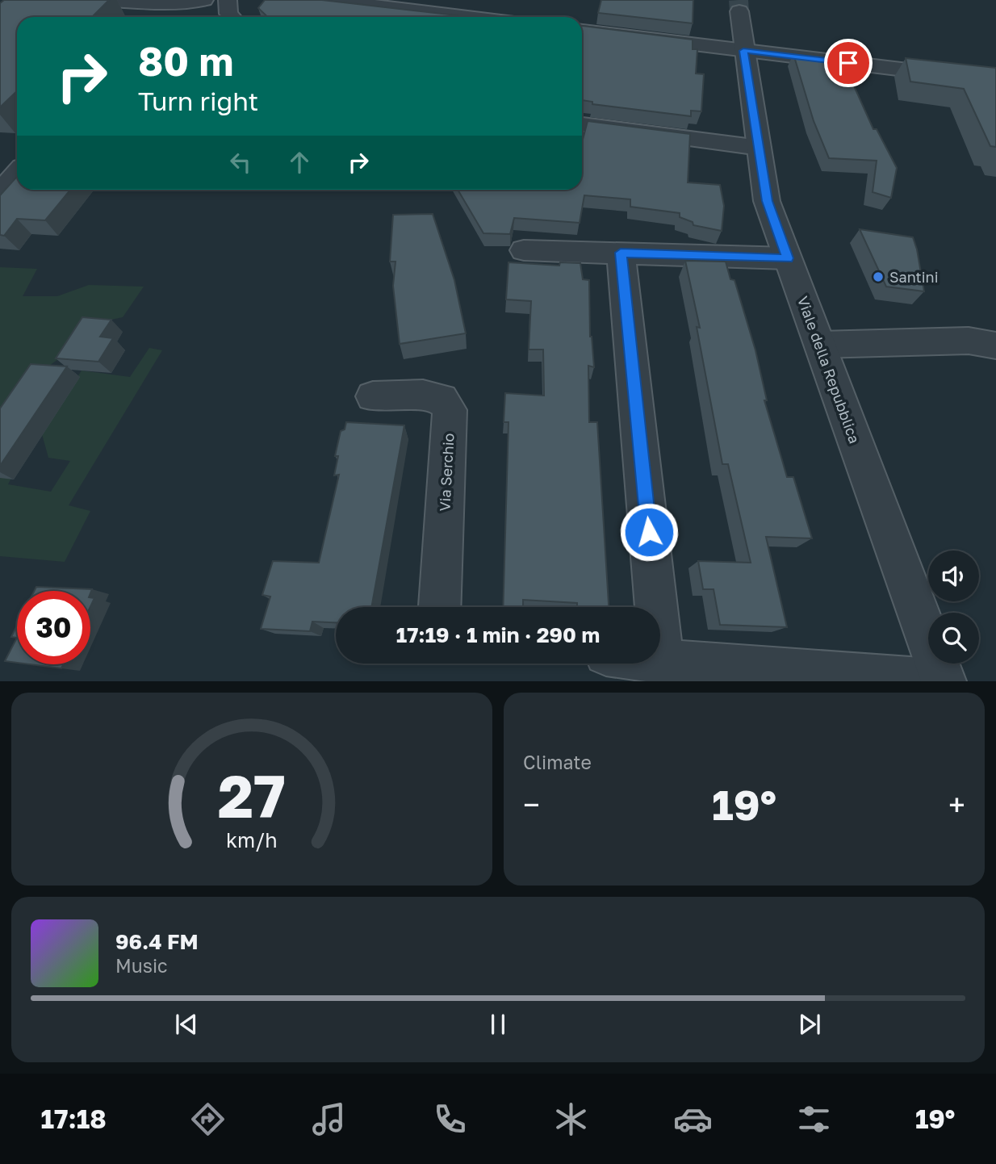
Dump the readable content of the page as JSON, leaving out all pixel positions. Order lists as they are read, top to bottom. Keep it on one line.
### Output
{"streets":{"street":["Viale della Repubblica","Via Serchio"]},"places":["Santini"],"page":{"turn":["80 m","Turn right"],"limit":"30","trip":"17:19 · 1 min · 290 m","tile":"Climate","heat":["−","19°","+"],"song":["96.4 FM","Music"],"tabs":["17:18","19°"],"gauge":["27","km/h"]}}
